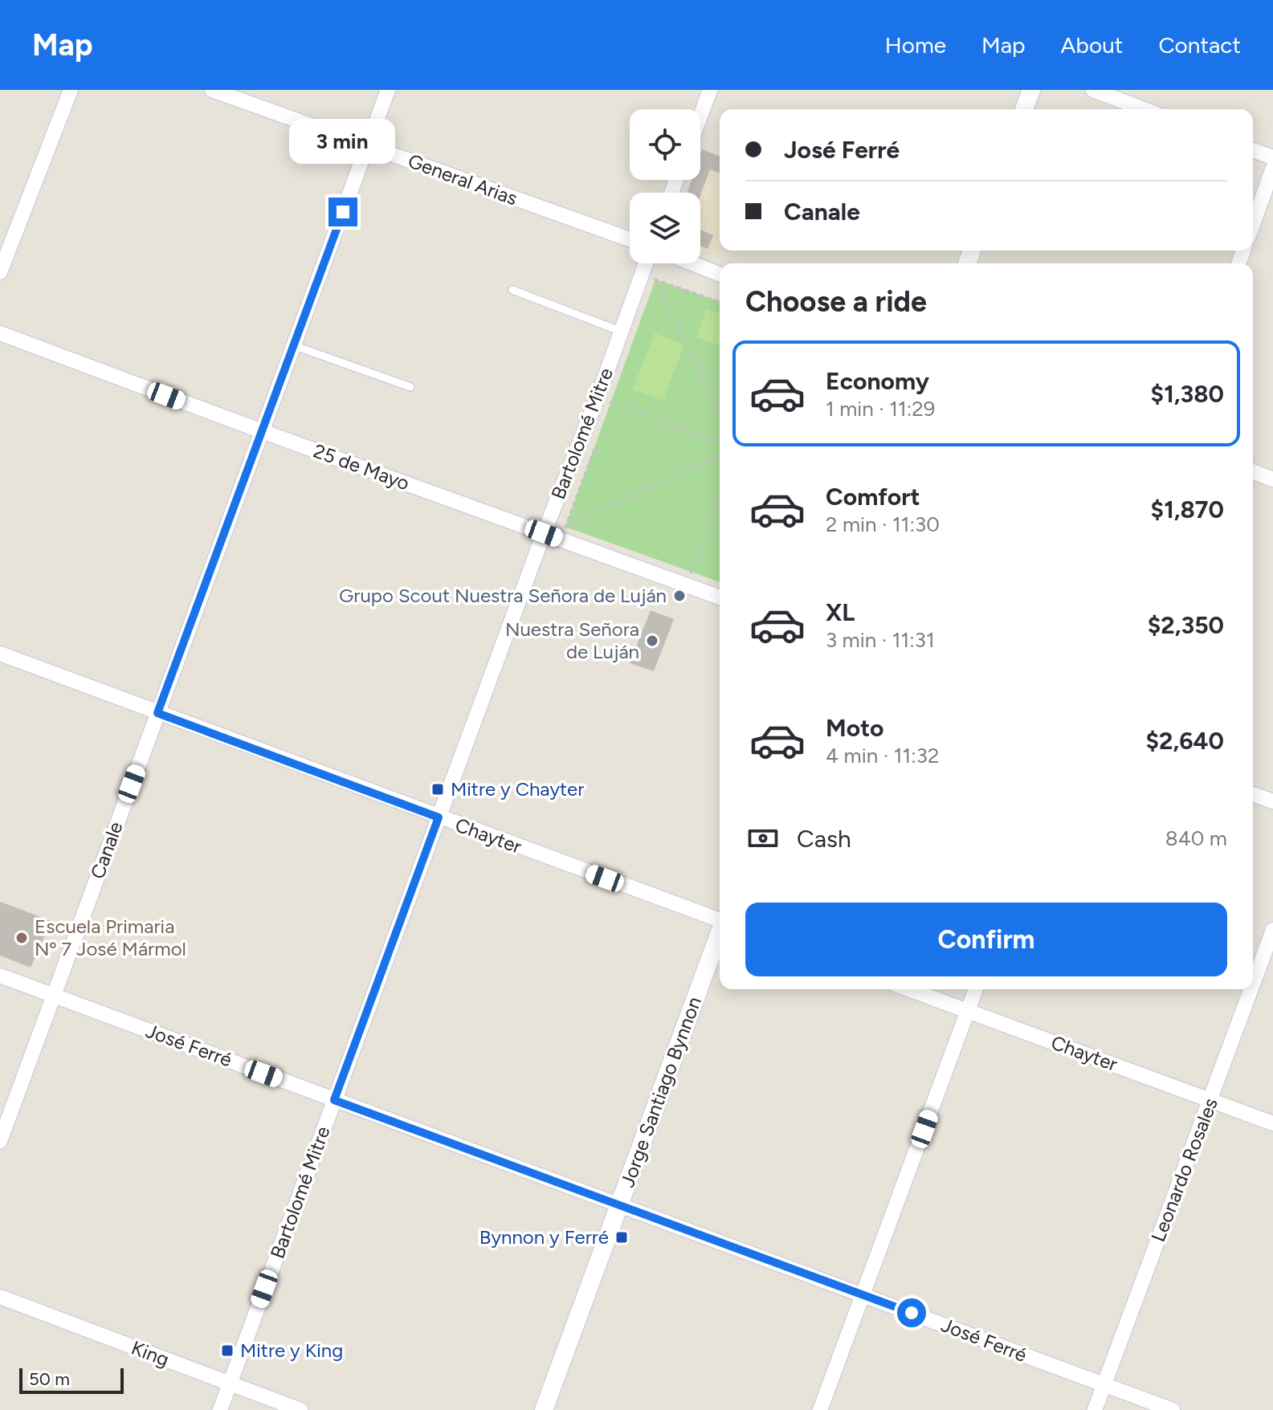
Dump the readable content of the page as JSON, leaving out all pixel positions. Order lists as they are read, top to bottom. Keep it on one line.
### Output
{"streets":{"street":["General Arias","Bartolomé Mitre","25 de Mayo","Chayter","Canale","José Ferré","Jorge Santiago Bynnon","Leonardo Rosales","King"]},"crossings":[["General Arias","Canale"],["Bartolomé Mitre","25 de Mayo"],["Bartolomé Mitre","Chayter"],["Bartolomé Mitre","José Ferré"],["Bartolomé Mitre","King"],["25 de Mayo","Canale"],["Chayter","Canale"],["Chayter","Leonardo Rosales"],["Canale","José Ferré"],["José Ferré","Jorge Santiago Bynnon"],["José Ferré","Leonardo Rosales"]],"places":{"other":["Grupo Scout Nuestra Señora de Luján","Nuestra Señora de Luján","Escuela Primaria Nº 7 José Mármol"],"transit":["Mitre y Chayter","Bynnon y Ferré","Mitre y King"]},"scale_bar":"50 m","page":{"header":"Map","nav":["Home","Map","About","Contact"],"banner":["José Ferré","Canale"],"bubble":"3 min","heading":"Choose a ride","list":[{"name":"Economy","note":"1 min · 11:29","value":"$1,380"},{"name":"Comfort","note":"2 min · 11:30","value":"$1,870"},{"name":"XL","note":"3 min · 11:31","value":"$2,350"},{"name":"Moto","note":"4 min · 11:32","value":"$2,640"}],"pay":["Cash","840 m"],"buttons":"Confirm","scale":"50 m"}}
